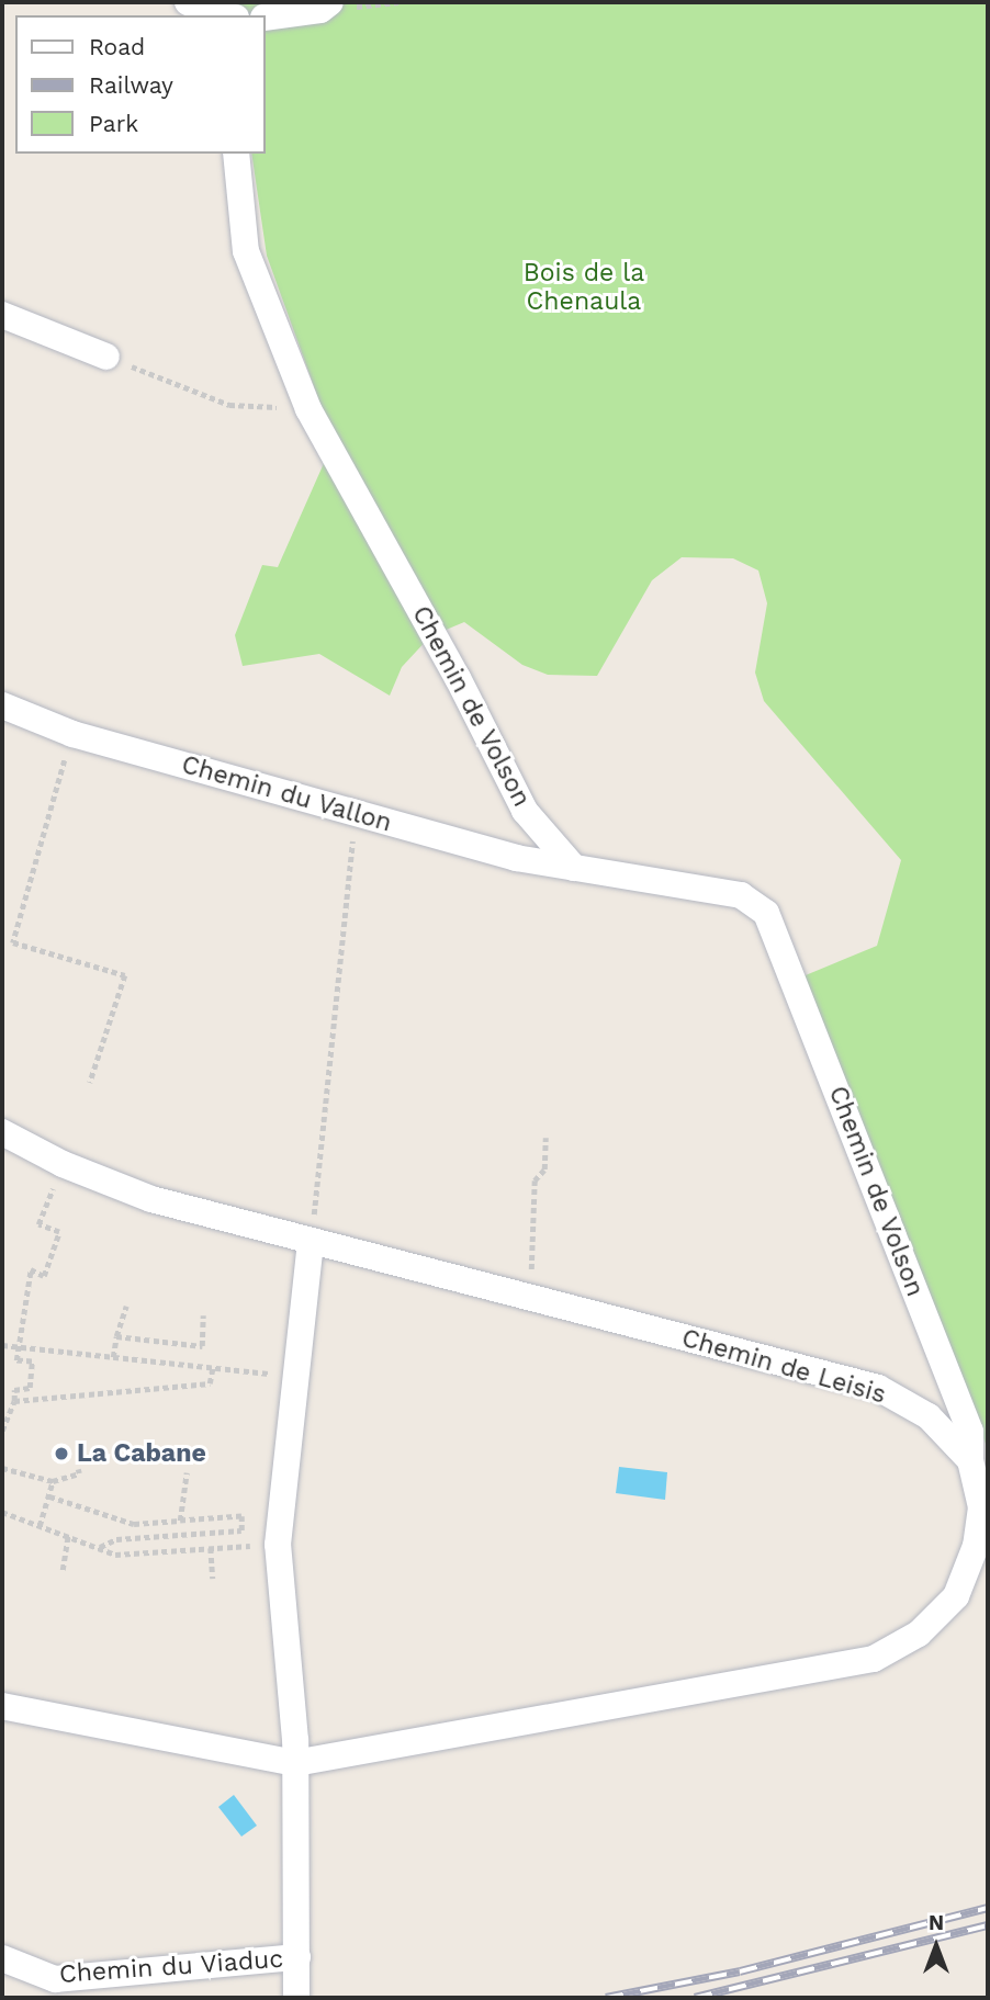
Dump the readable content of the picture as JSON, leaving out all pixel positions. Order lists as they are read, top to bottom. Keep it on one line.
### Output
{"streets":{"street":["Chemin de Volson","Chemin du Vallon","Chemin de Leisis","Chemin du Viaduc"]},"crossings":[["Chemin de Volson","Chemin du Vallon"],["Chemin de Volson","Chemin de Leisis"]],"parks":["Bois de la Chenaula"],"places":["La Cabane"],"legend":["Road","Railway","Park"],"north":"top"}
